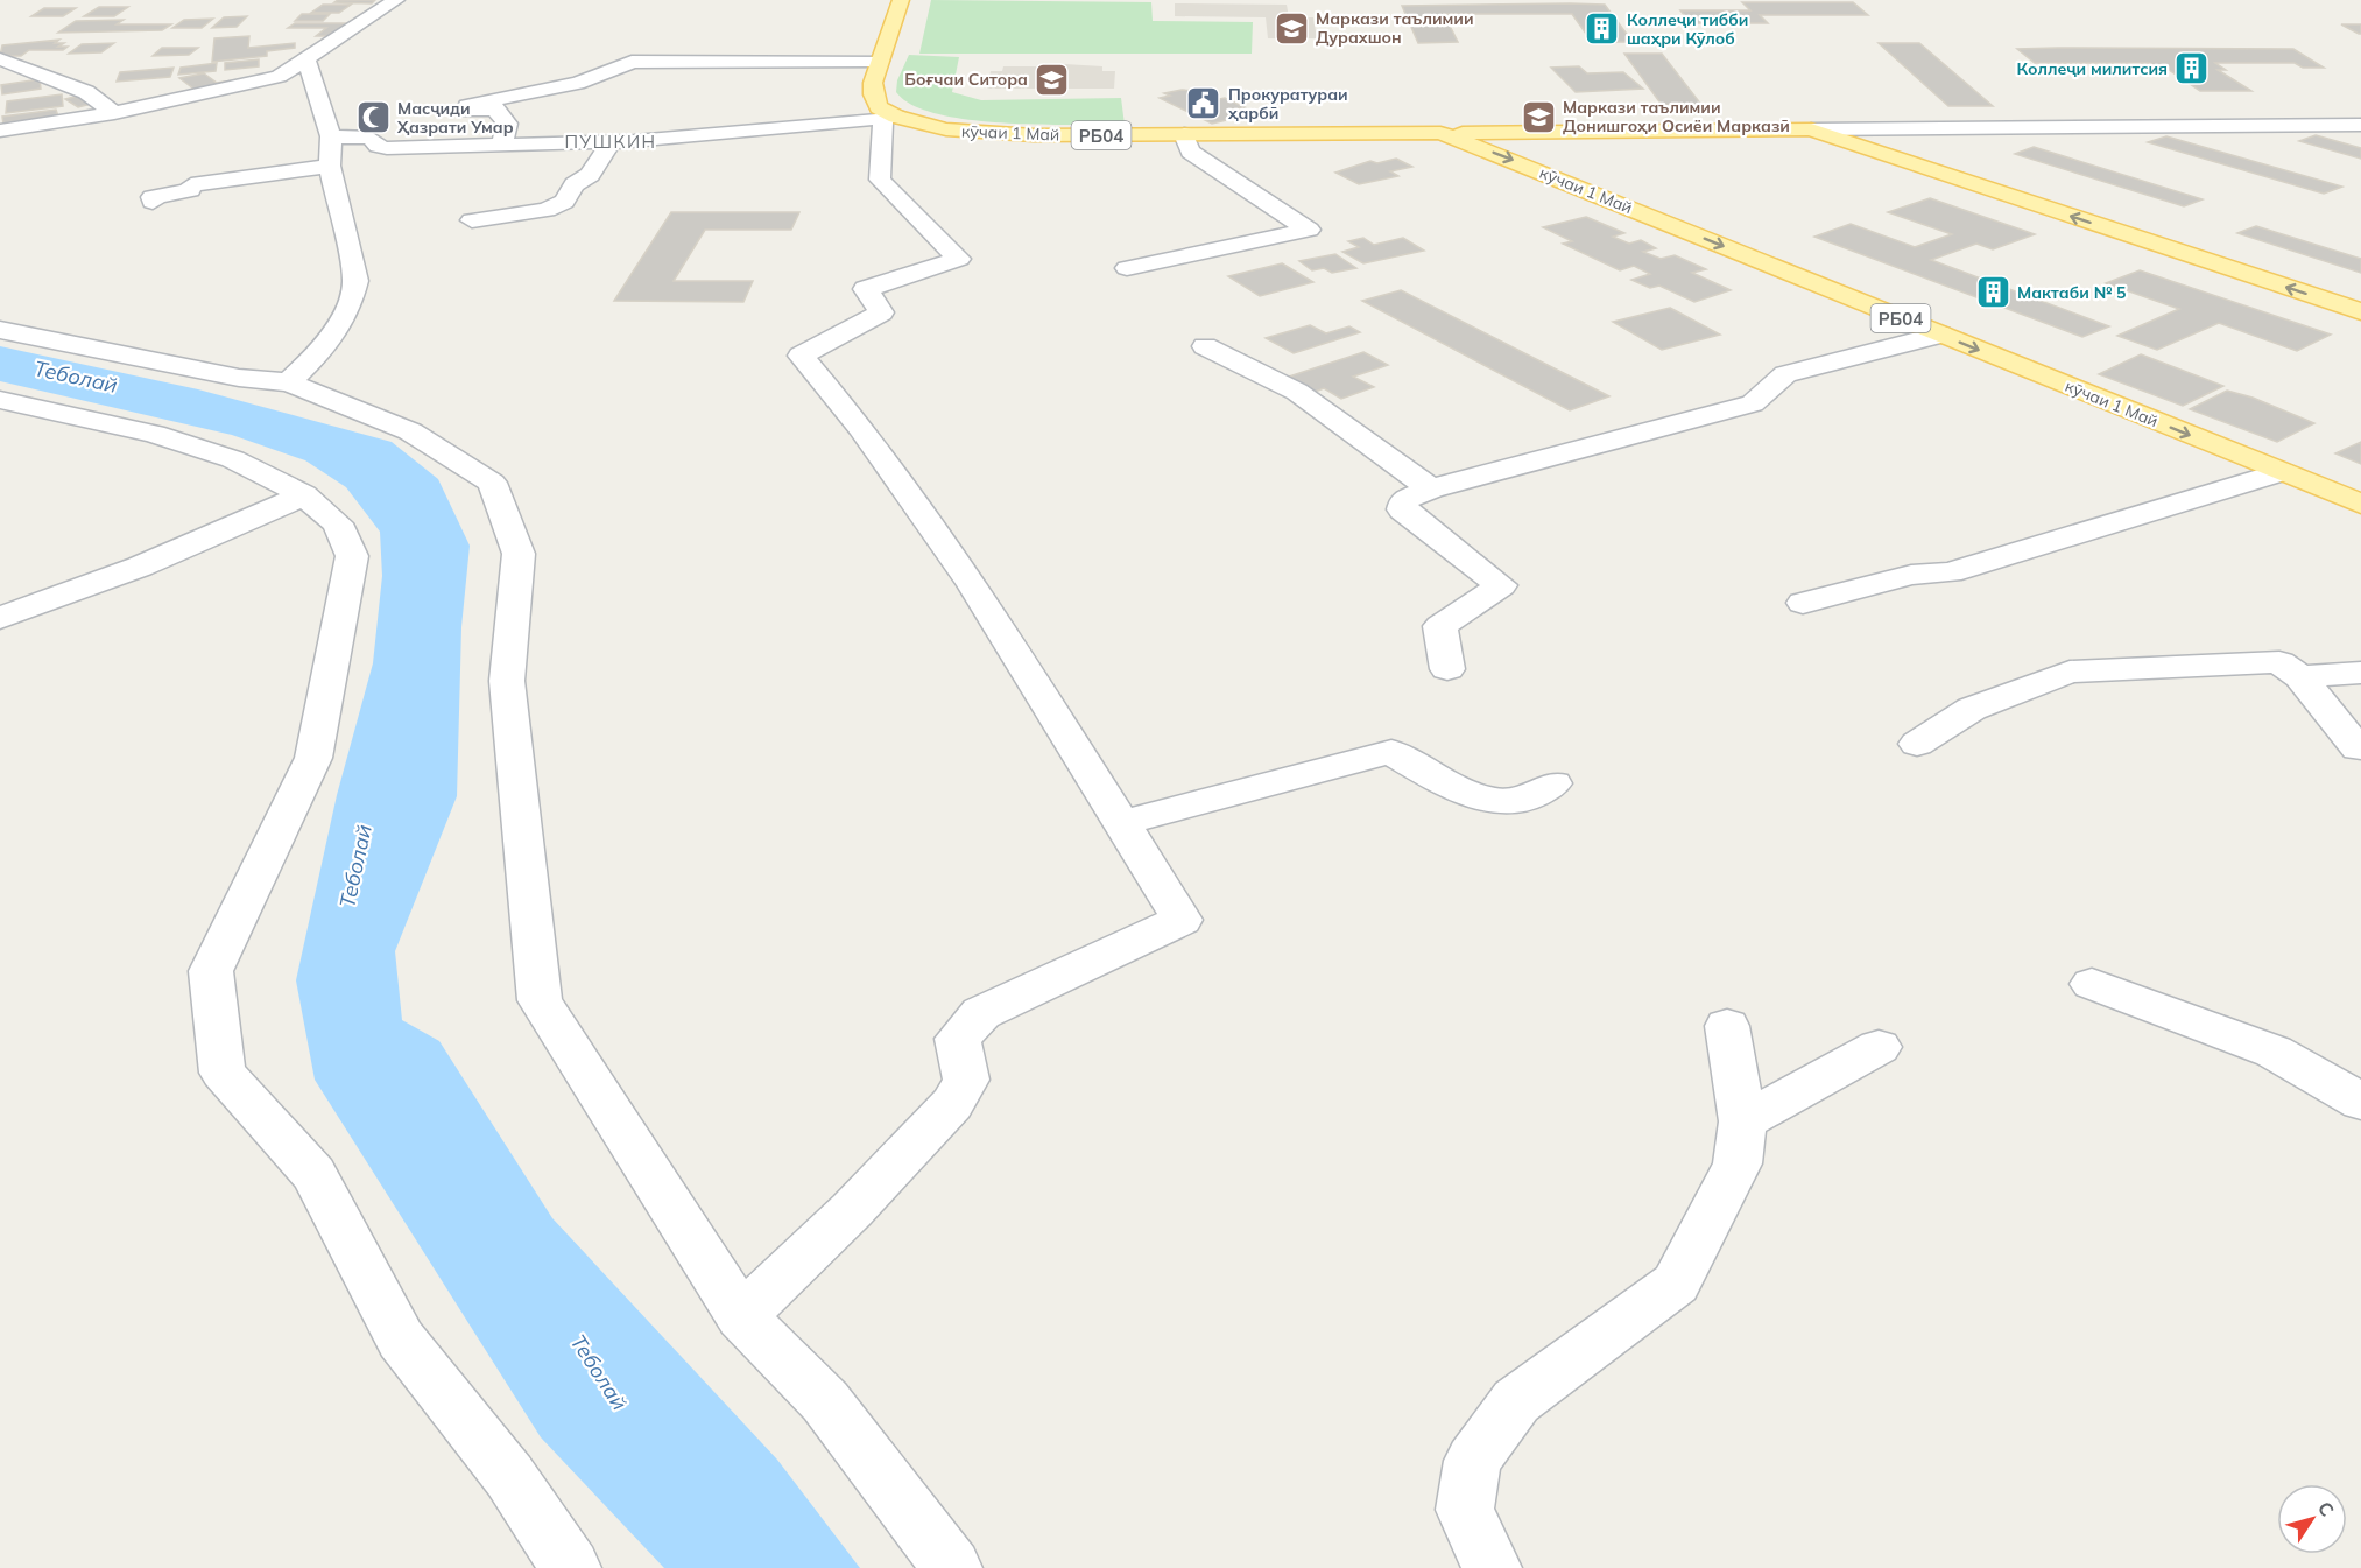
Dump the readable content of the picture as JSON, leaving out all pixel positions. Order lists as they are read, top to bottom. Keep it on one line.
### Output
{"streets":{"main road":["кӯчаи 1 Май","РБ04"]},"districts":["ПУШКИН"],"water":["Теболай"],"places":{"school or university":["Маркази таълимии Дурахшон","Боғчаи Ситора","Маркази таълимии Донишгоҳи Осиёи Марказӣ"],"building":["Коллеҷи тибби шаҳри Кӯлоб","Коллеҷи милитсия","Мактаби № 5"],"public building":["Прокуратураи ҳарбӣ"],"mosque":["Масҷиди Ҳазрати Умар"]},"north":"top right"}
